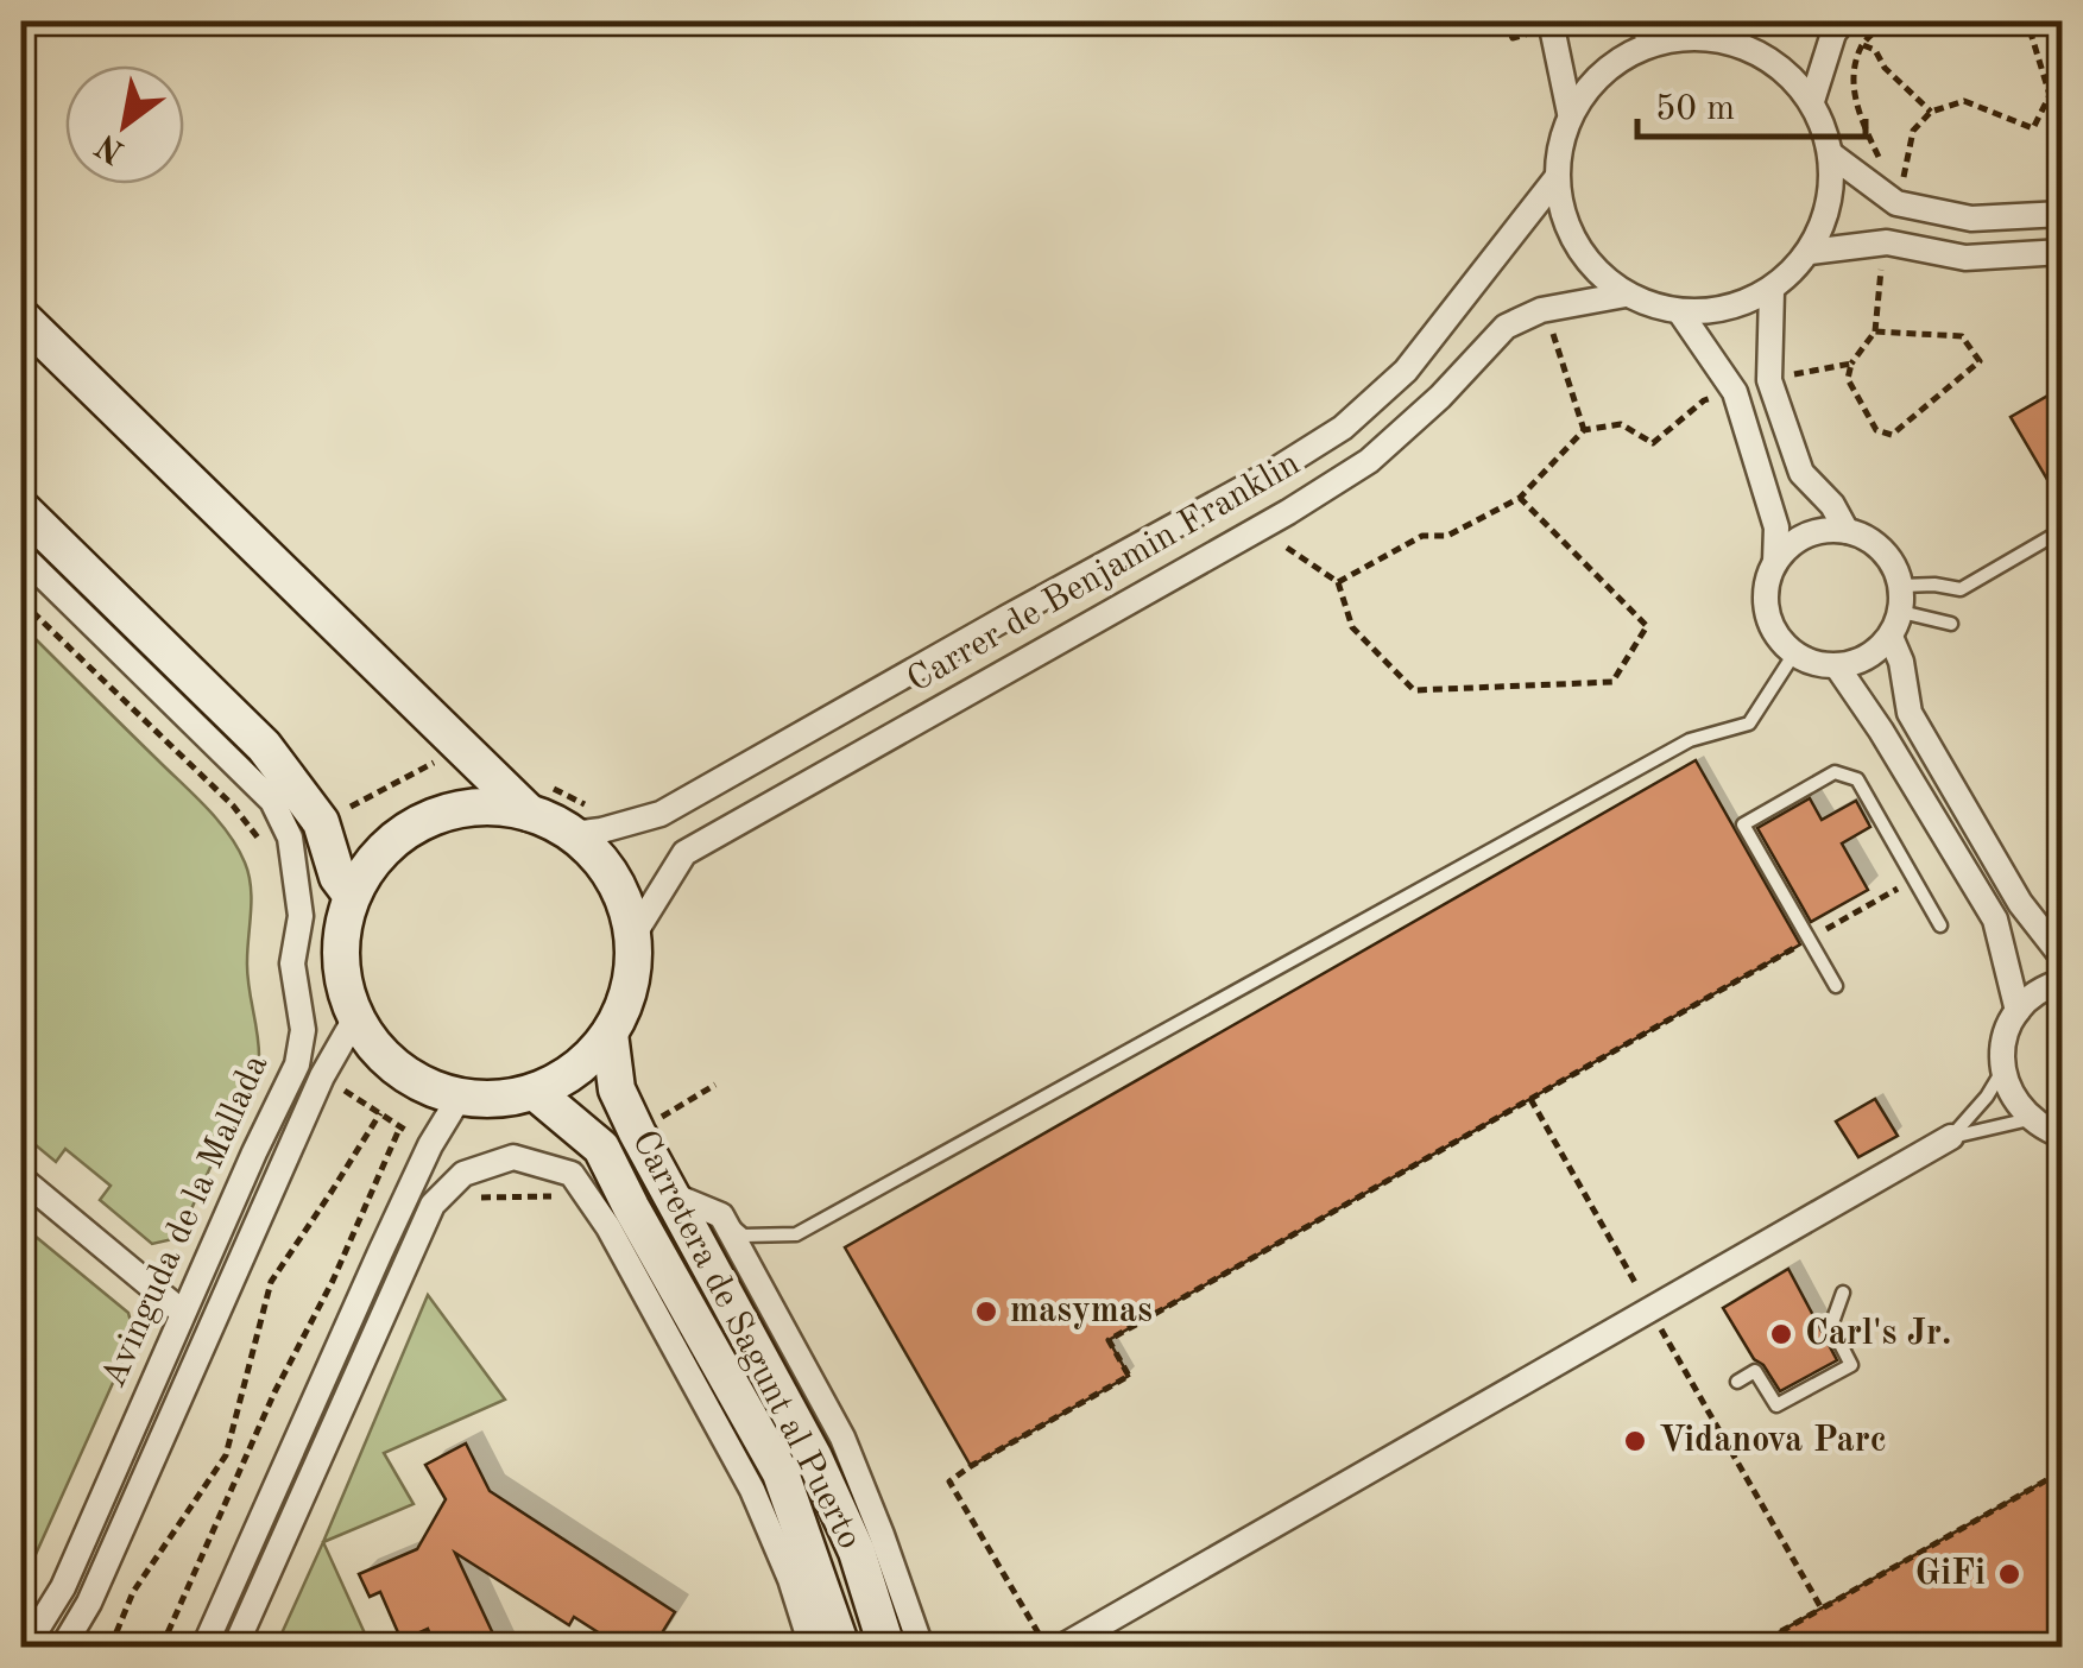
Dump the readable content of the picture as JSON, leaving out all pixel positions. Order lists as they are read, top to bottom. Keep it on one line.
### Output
{"streets":{"street":["Carrer de Benjamin Franklin","Avinguda de la Mallada","Carretera de Sagunt al Puerto"]},"crossings":[["Carrer de Benjamin Franklin","Avinguda de la Mallada"],["Carrer de Benjamin Franklin","Carretera de Sagunt al Puerto"],["Avinguda de la Mallada","Carretera de Sagunt al Puerto"]],"places":["masymas","Carl's Jr.","Vidanova Parc","GiFi"],"scale_bar":"50 m","north":"bottom left"}
